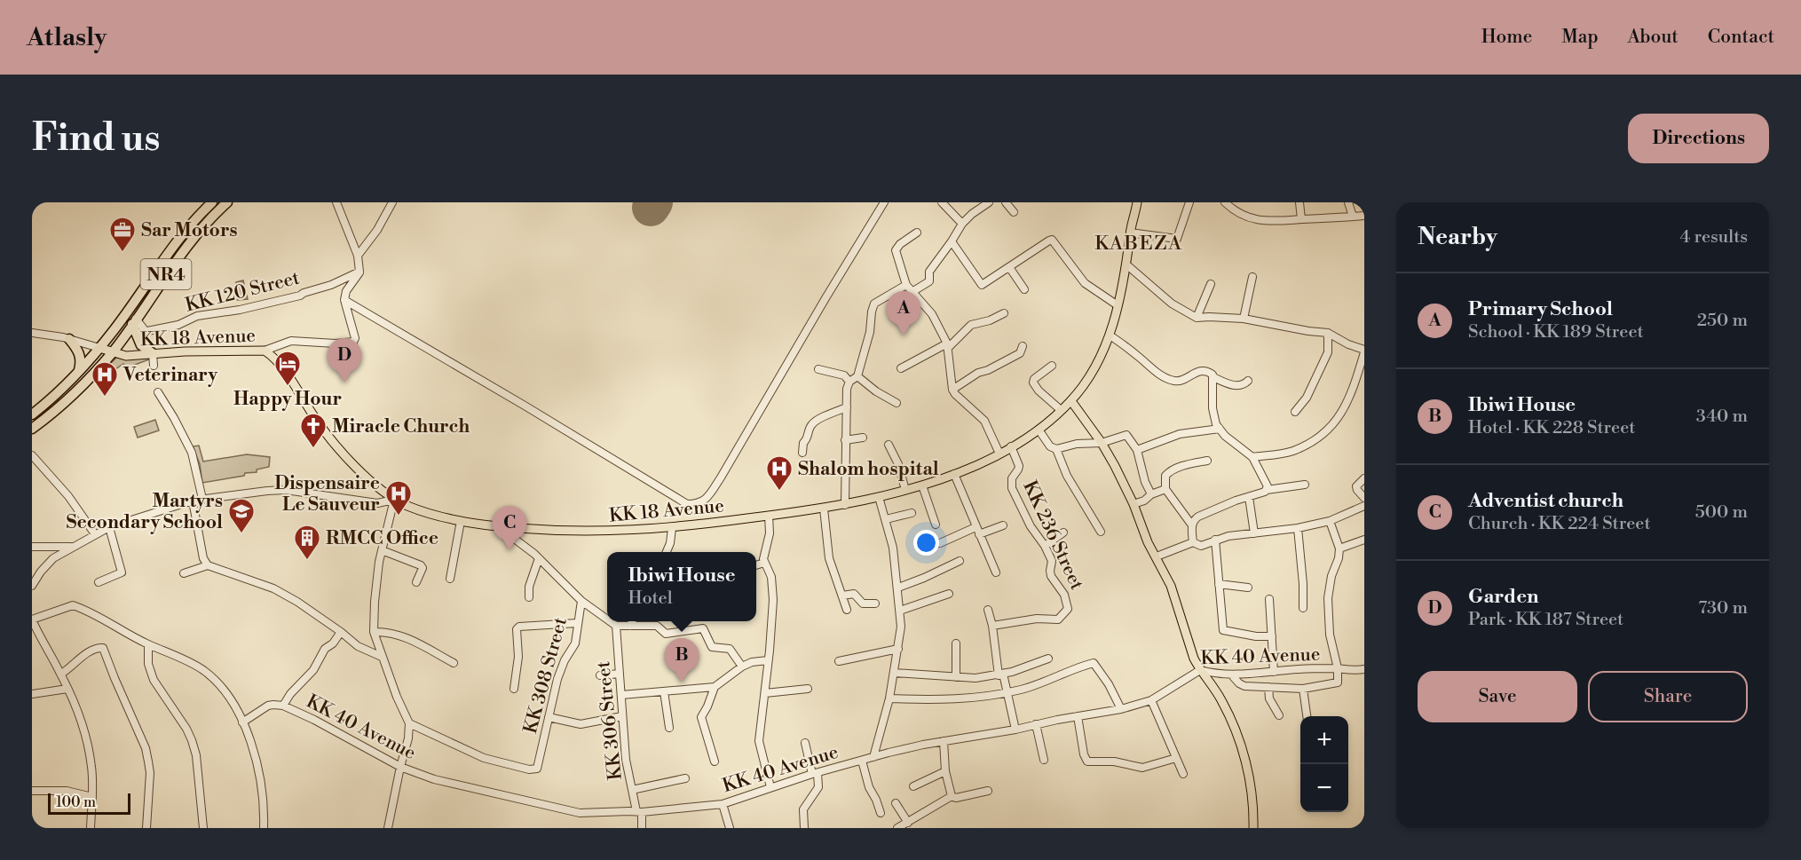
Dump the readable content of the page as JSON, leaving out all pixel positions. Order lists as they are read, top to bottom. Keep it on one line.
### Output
{"streets":{"highway":["NR4"],"main road":["KK 18 Avenue"],"street":["KK 120 Street","KK 236 Street","KK 40 Avenue","KK 308 Street","KK 306 Street"]},"crossings":[["NR4","KK 120 Street"],["NR4","KK 18 Avenue"],["KK 18 Avenue","KK 236 Street"],["KK 40 Avenue","KK 306 Street"]],"districts":["KABEZA"],"places":{"office":["Sar Motors"],"hotel":["Happy Hour"],"hospital":["Veterinary","Shalom hospital","Dispensaire Le Sauveur"],"church":["Miracle Church"],"school or university":["Martyrs Secondary School"],"building":["RMCC Office"]},"scale_bar":"100 m","page":{"header":"Atlasly","nav":["Home","Map","About","Contact"],"buttons":["Directions",["Save","Share"]],"title":"Find us","heading":["Nearby","4 results"],"list":[{"mark":"A","name":"Primary School","note":"School · KK 189 Street","value":"250 m"},{"mark":"B","name":"Ibiwi House","note":"Hotel · KK 228 Street","value":"340 m"},{"mark":"C","name":"Adventist church","note":"Church · KK 224 Street","value":"500 m"},{"mark":"D","name":"Garden","note":"Park · KK 187 Street","value":"730 m"}],"pins":["A","D","C","B"],"popup":["Ibiwi House","Hotel"],"map_buttons":["+","−"],"scale":"100 m"}}
